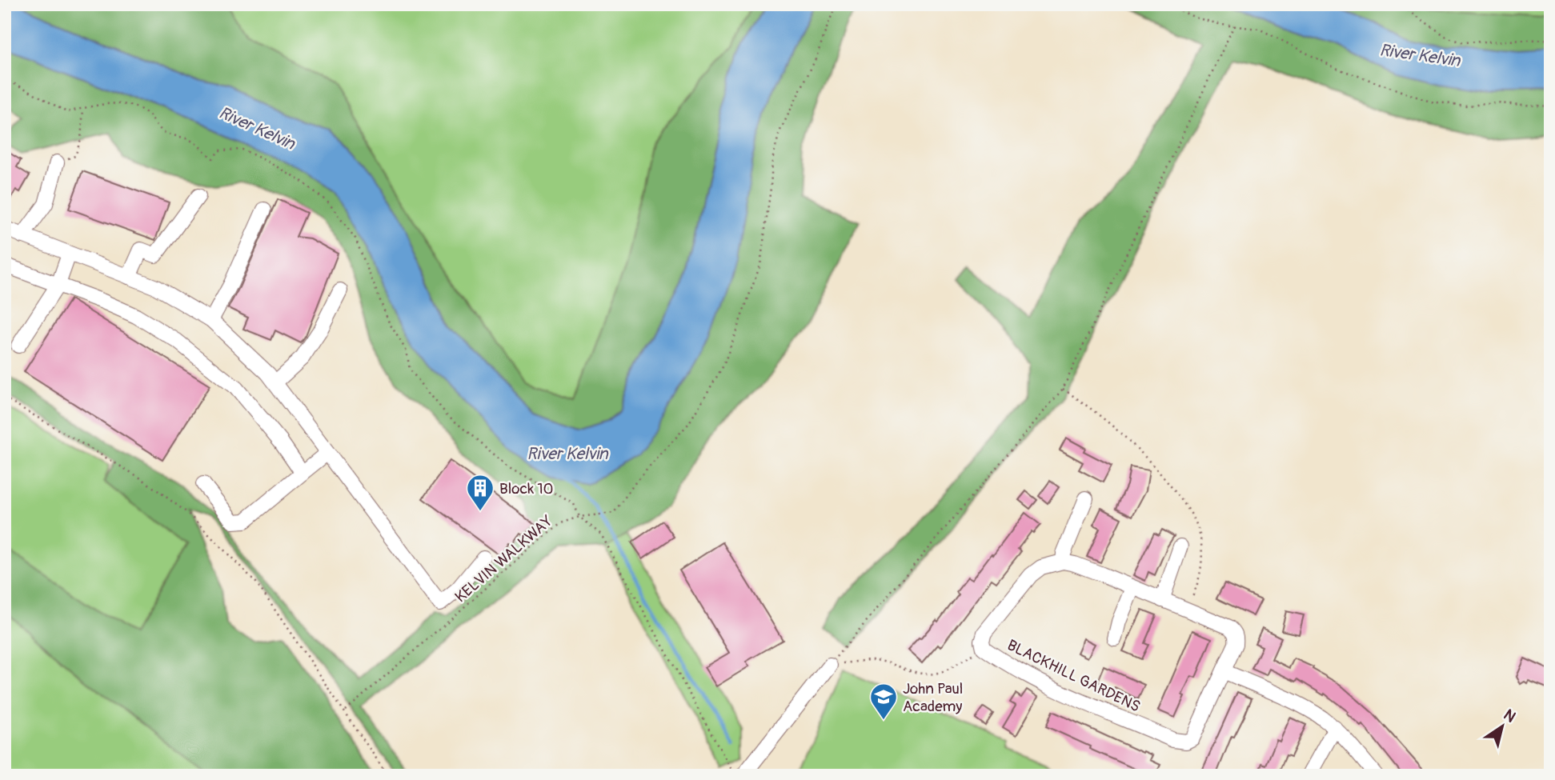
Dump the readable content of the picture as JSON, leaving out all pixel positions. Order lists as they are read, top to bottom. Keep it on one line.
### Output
{"streets":{"street":["BLACKHILL GARDENS"],"path":["KELVIN WALKWAY"]},"water":["River Kelvin"],"places":{"building":["Block 10"],"school or university":["John Paul Academy"]},"north":"top right"}
